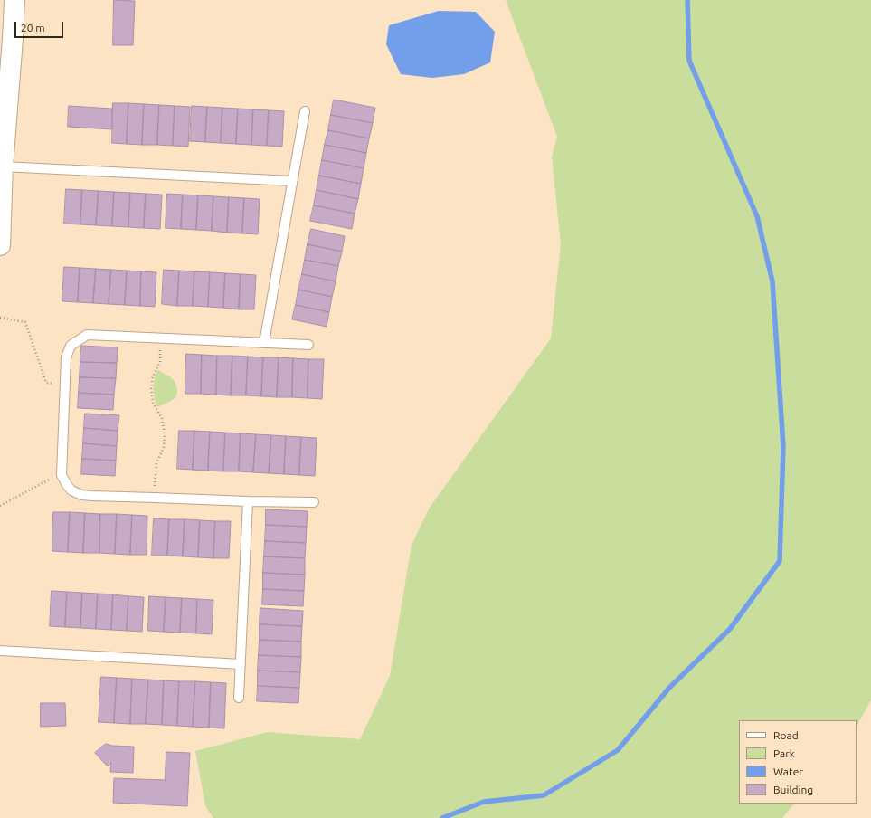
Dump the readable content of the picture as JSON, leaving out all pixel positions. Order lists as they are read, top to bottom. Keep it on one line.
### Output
{"legend":["Road","Park","Water","Building"],"scale_bar":"20 m"}
